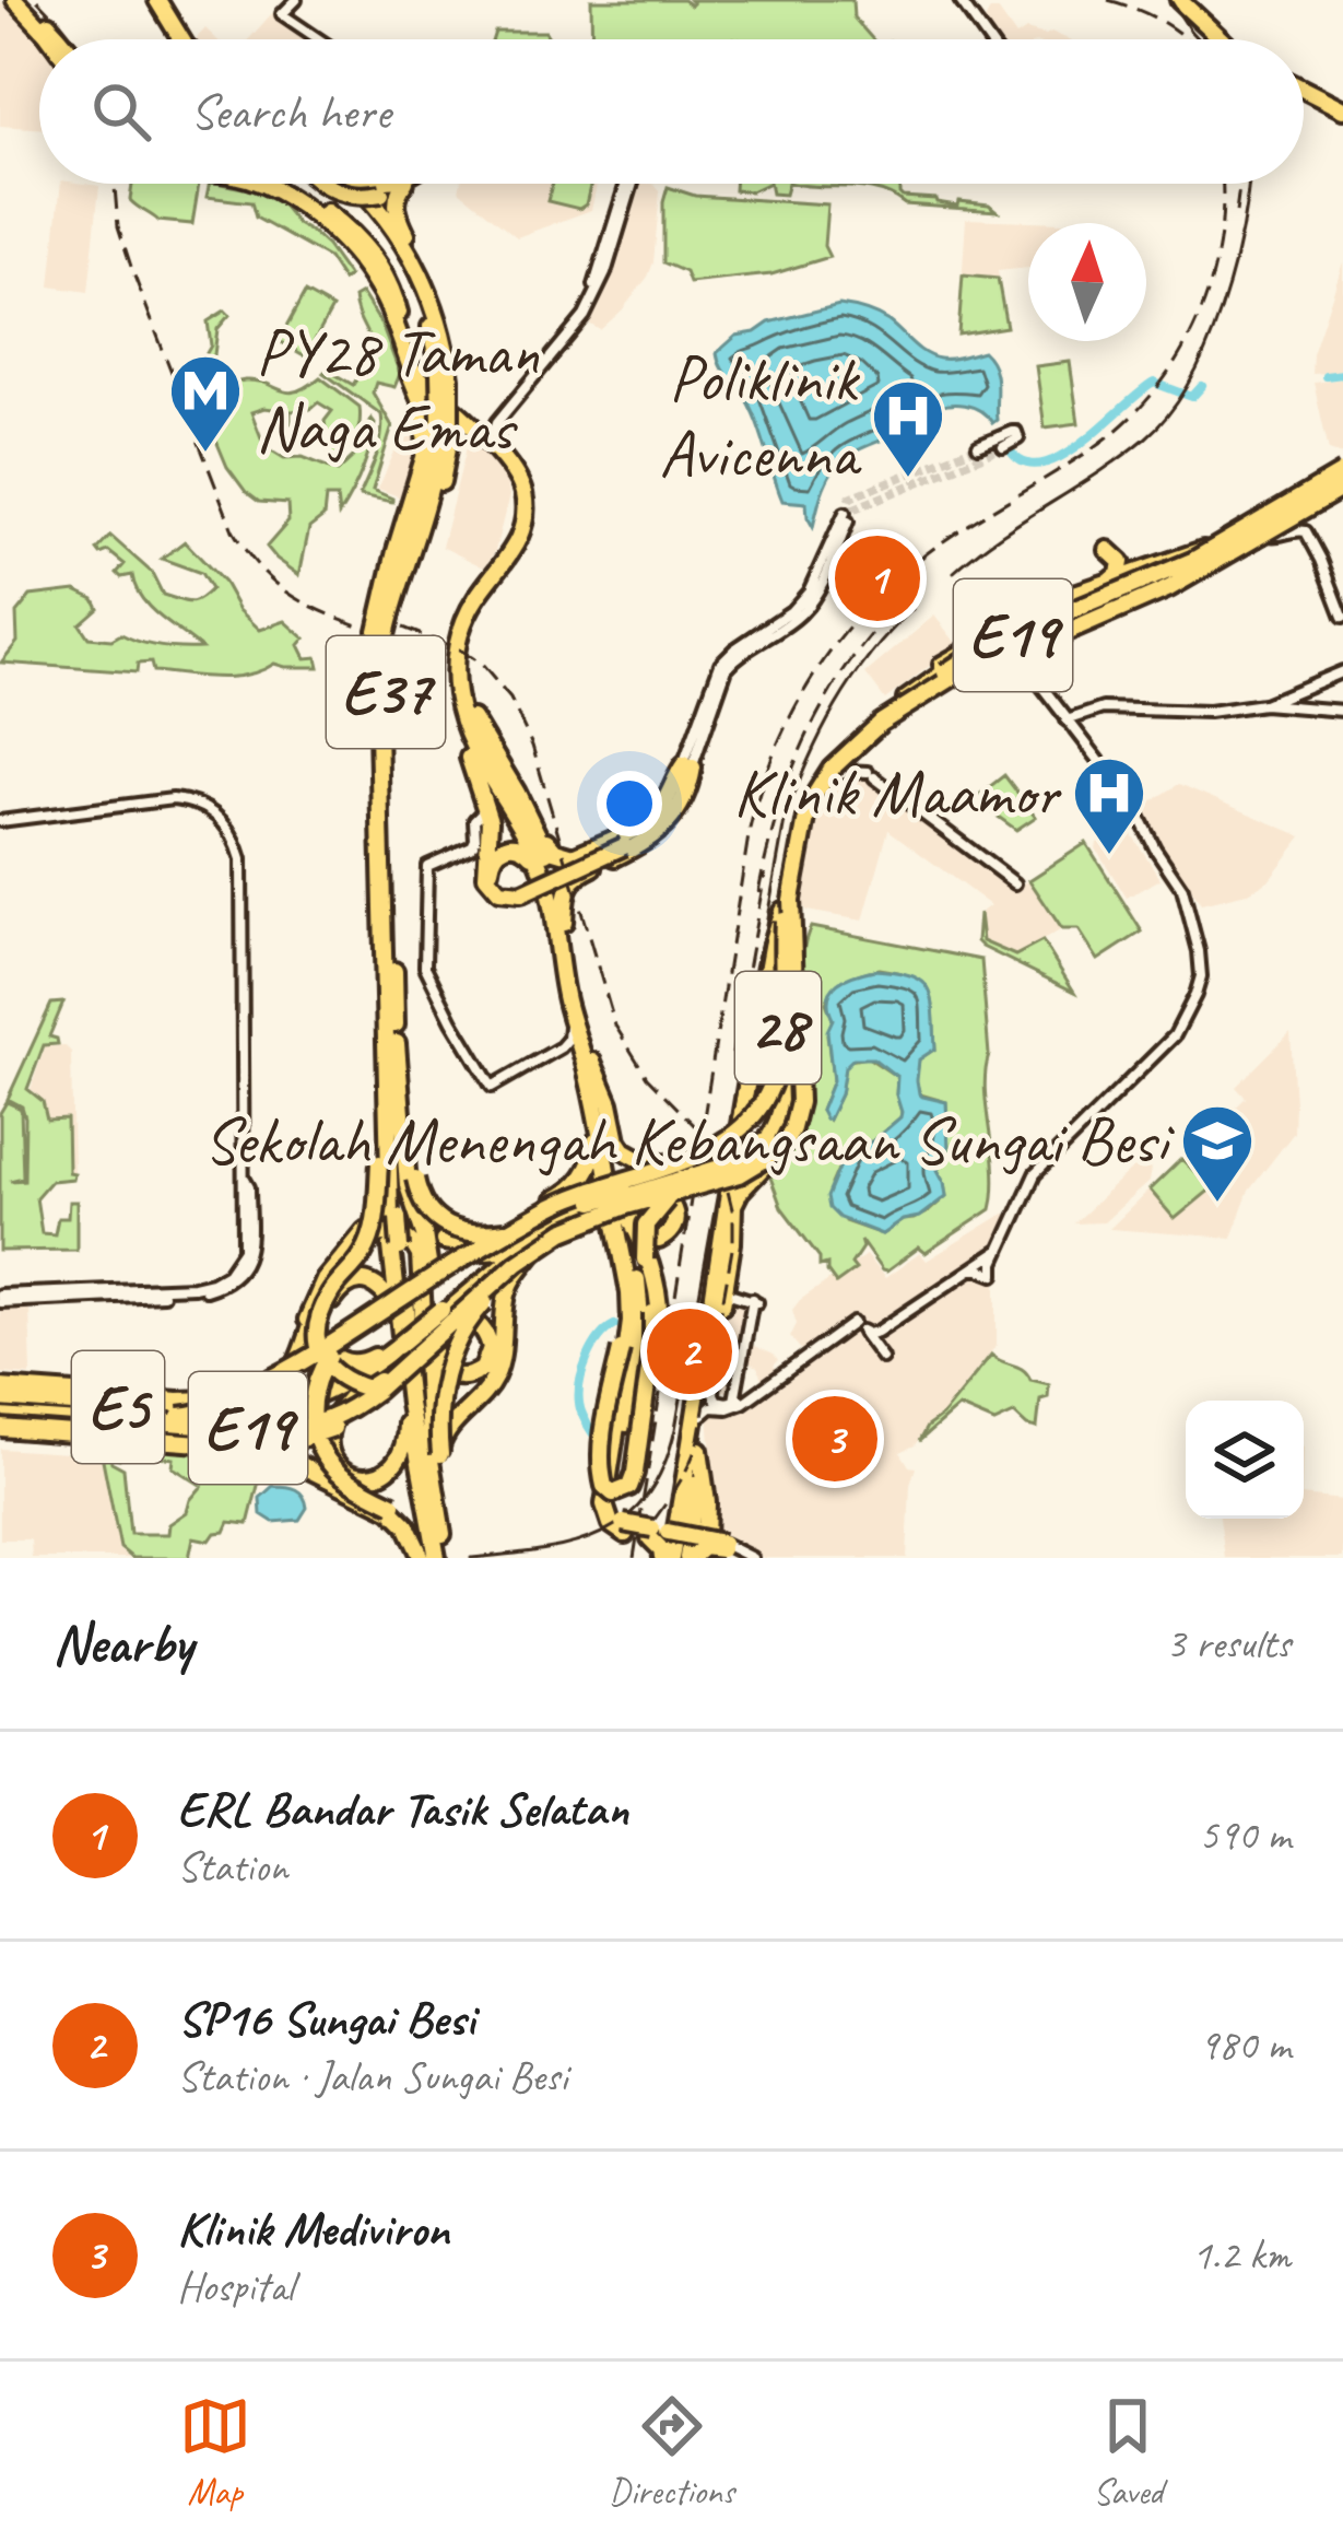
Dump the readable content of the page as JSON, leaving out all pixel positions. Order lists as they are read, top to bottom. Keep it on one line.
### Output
{"streets":{"highway":["E19","E37","28","E5"]},"crossings":[["E19","28"],["E19","E5"],["28","E5"]],"places":{"metro station":["PY28 Taman Naga Emas"],"hospital":["Poliklinik Avicenna","Klinik Maamor"],"school or university":["Sekolah Menengah Kebangsaan Sungai Besi"]},"north":"top","page":{"search":"Search here","pins":["1","2","3"],"heading":["Nearby","3 results"],"list":[{"mark":"1","name":"ERL Bandar Tasik Selatan","note":"Station","value":"590 m"},{"mark":"2","name":"SP16 Sungai Besi","note":"Station · Jalan Sungai Besi","value":"980 m"},{"mark":"3","name":"Klinik Mediviron","note":"Hospital","value":"1.2 km"}],"nav":["Map","Directions","Saved"]}}
